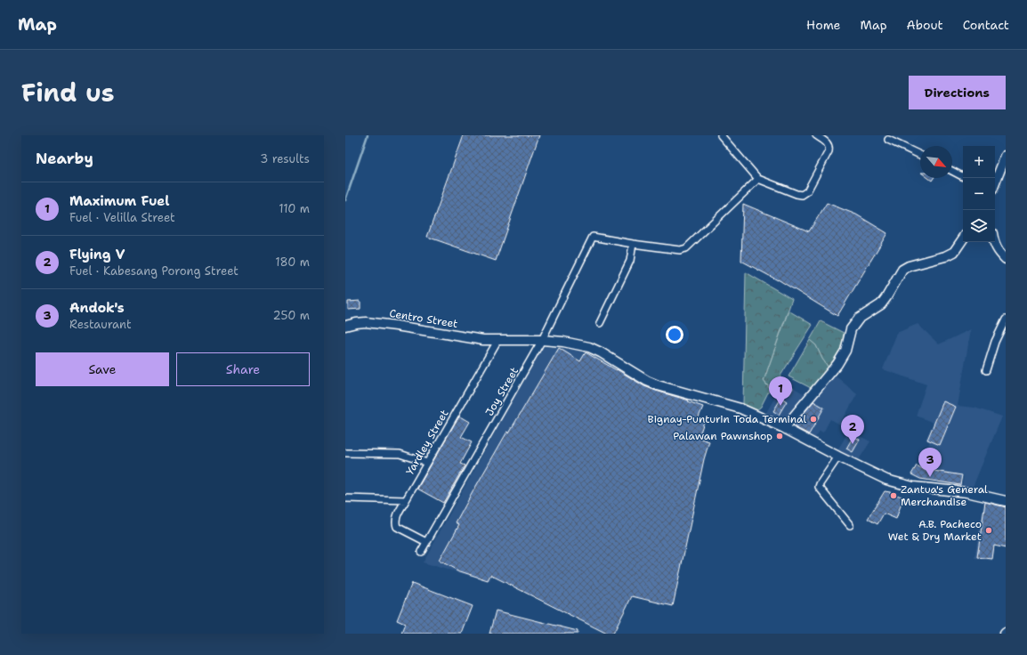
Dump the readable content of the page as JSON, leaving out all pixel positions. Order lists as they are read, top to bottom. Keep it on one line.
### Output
{"streets":{"main road":["Centro Street"],"street":["Joy Street","Yardley Street"]},"crossings":[["Centro Street","Joy Street"],["Centro Street","Yardley Street"],["Joy Street","Yardley Street"]],"places":["Bignay-Punturin Toda Terminal","Palawan Pawnshop","Zantua's General Merchandise","A.B. Pacheco Wet & Dry Market"],"north":"bottom right","page":{"header":"Map","nav":["Home","Map","About","Contact"],"title":"Find us","buttons":["Directions",["Save","Share"]],"heading":["Nearby","3 results"],"map_buttons":["+","−"],"list":[{"mark":"1","name":"Maximum Fuel","note":"Fuel · Velilla Street","value":"110 m"},{"mark":"2","name":"Flying V","note":"Fuel · Kabesang Porong Street","value":"180 m"},{"mark":"3","name":"Andok's","note":"Restaurant","value":"250 m"}],"pins":["1","2","3"]}}
